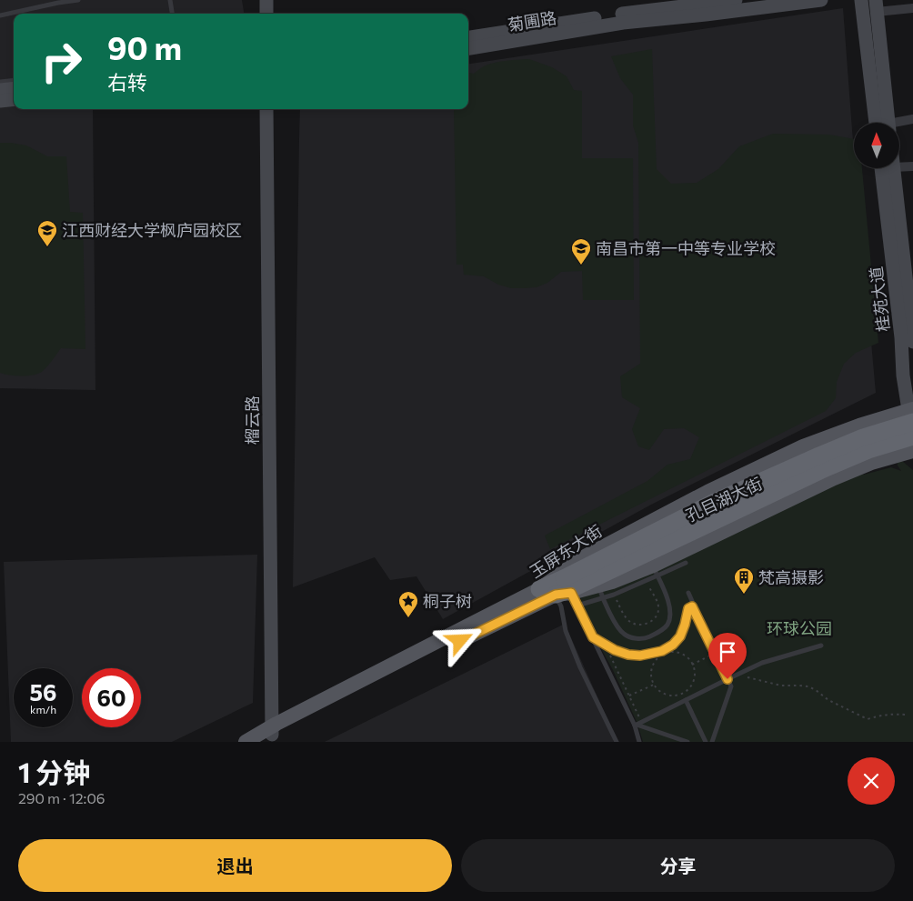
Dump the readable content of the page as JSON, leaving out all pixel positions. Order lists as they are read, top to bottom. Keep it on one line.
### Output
{"streets":{"highway":["孔目湖大街"],"main road":["玉屏东大街"],"street":["菊圃路","桂苑大道","榴云路"]},"crossings":[["桂苑大道","孔目湖大街"],["桂苑大道","玉屏东大街"],["榴云路","玉屏东大街"],["孔目湖大街","玉屏东大街"]],"parks":["环球公园"],"places":{"school or university":["江西财经大学枫庐园校区","南昌市第一中等专业学校"],"building":["梵高摄影"],"place":["桐子树"]},"north":"top","page":{"turn":["90 m","右转"],"speed":"56 km/h","limit":"60","heading":["1 分钟","290 m · 12:06"],"buttons":["退出","分享"]}}
